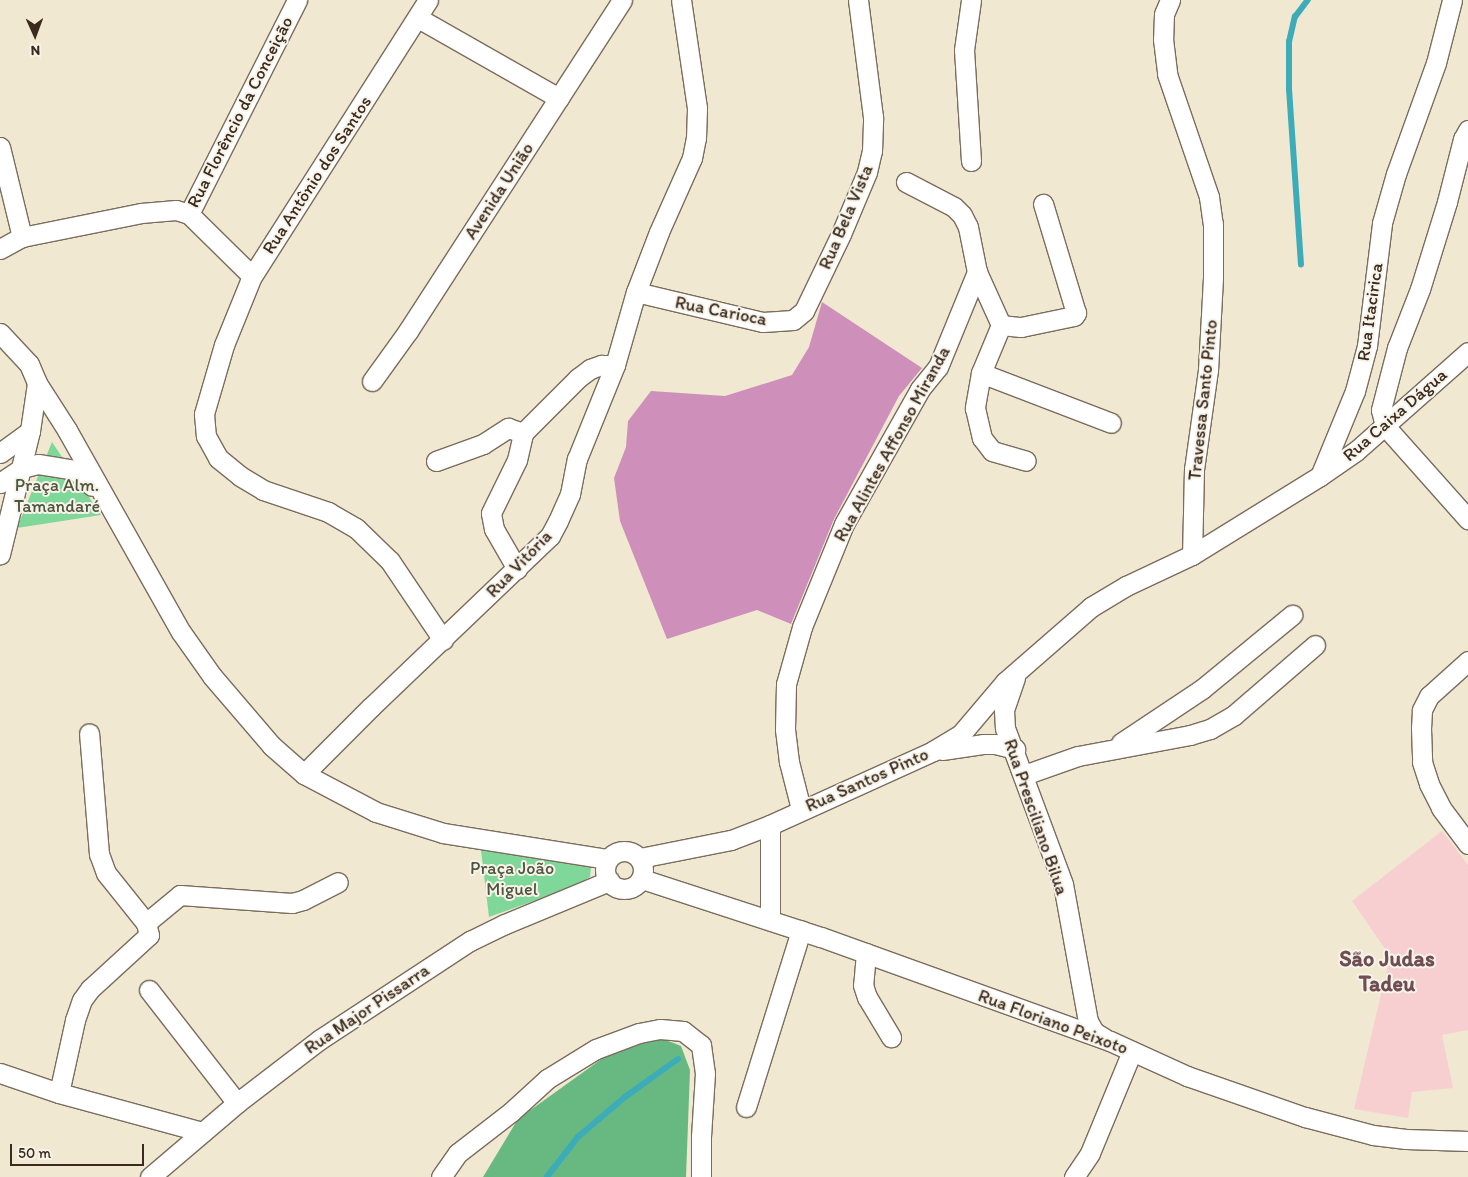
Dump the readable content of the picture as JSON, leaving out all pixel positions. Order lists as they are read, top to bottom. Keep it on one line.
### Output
{"streets":{"street":["Rua Florêncio da Conceição","Rua Antônio dos Santos","Avenida União","Rua Bela Vista","Rua Carioca","Rua Itacirica","Travessa Santo Pinto","Rua Caixa Dágua","Rua Alintes Affonso Miranda","Rua Vitória","Rua Santos Pinto","Rua Presciliano Bilua","Rua Major Pissarra","Rua Floriano Peixoto"]},"crossings":[["Rua Florêncio da Conceição","Rua Antônio dos Santos"],["Rua Bela Vista","Rua Carioca"],["Rua Carioca","Rua Vitória"],["Rua Itacirica","Rua Caixa Dágua"],["Rua Alintes Affonso Miranda","Rua Santos Pinto"],["Rua Santos Pinto","Rua Presciliano Bilua"],["Rua Santos Pinto","Rua Major Pissarra"],["Rua Santos Pinto","Rua Floriano Peixoto"],["Rua Presciliano Bilua","Rua Floriano Peixoto"],["Rua Major Pissarra","Rua Floriano Peixoto"]],"districts":["São Judas Tadeu"],"parks":["Praça Alm. Tamandaré","Praça João Miguel"],"scale_bar":"50 m","north":"bottom"}
